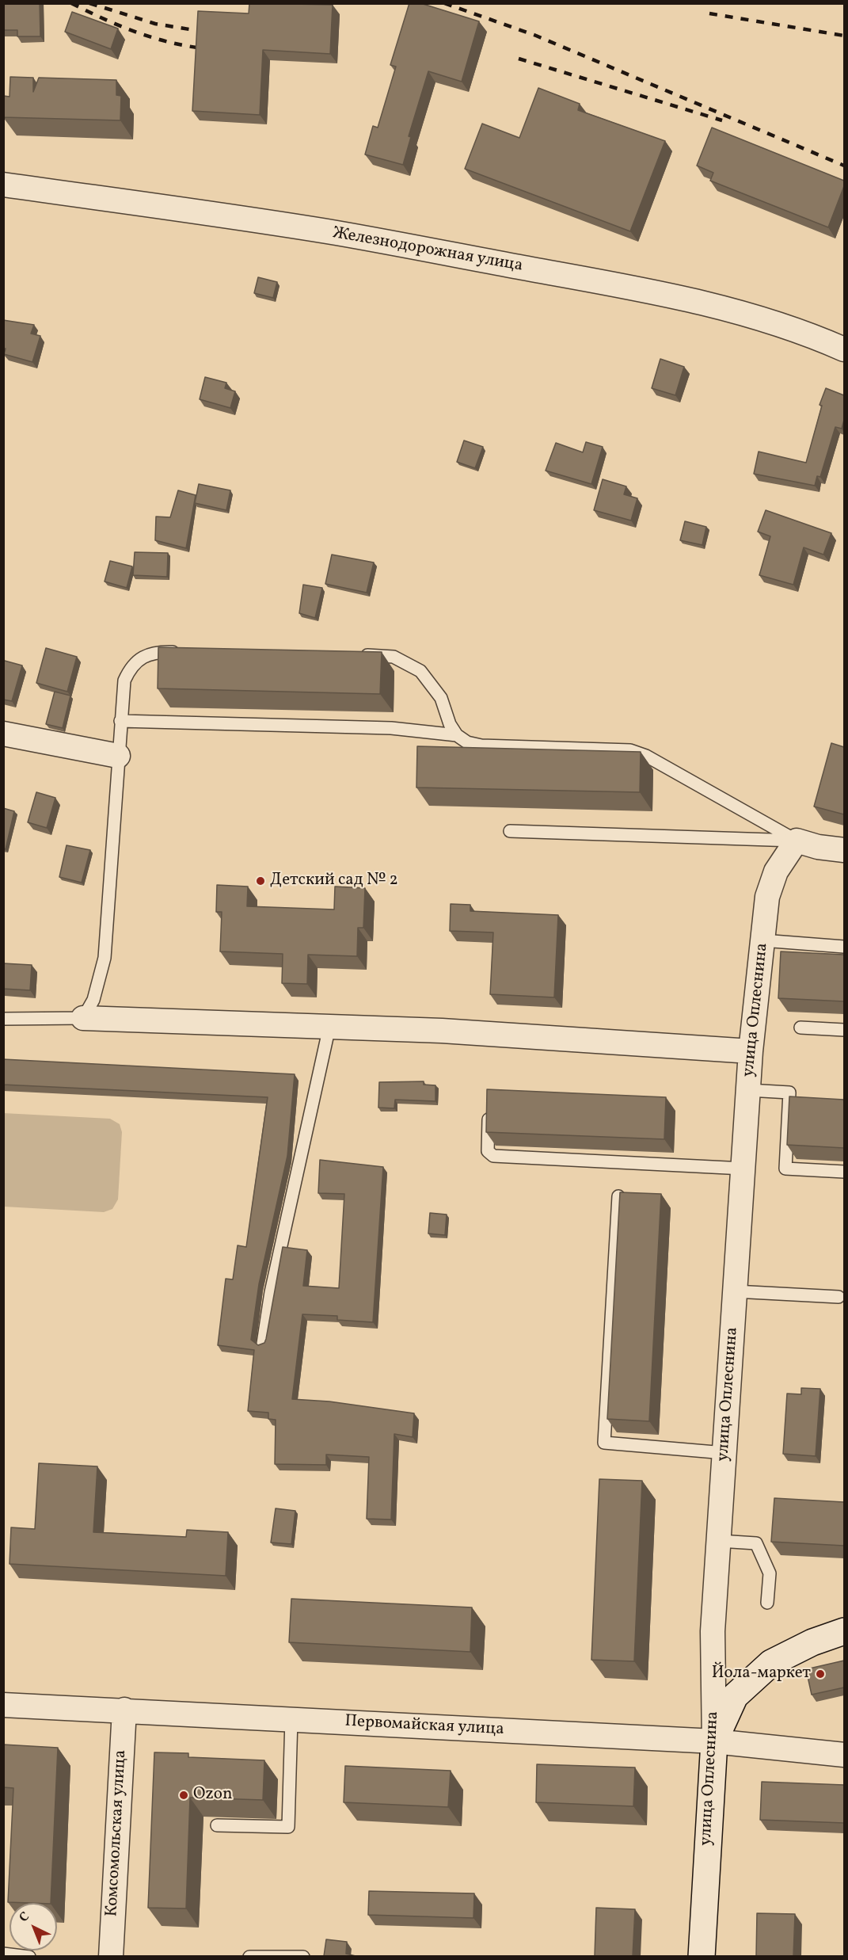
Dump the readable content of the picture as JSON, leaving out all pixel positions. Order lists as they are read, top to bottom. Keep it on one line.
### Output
{"streets":{"main road":["улица Оплеснина"],"street":["Железнодорожная улица","Первомайская улица","Комсомольская улица"]},"crossings":[["улица Оплеснина","Первомайская улица"],["Первомайская улица","Комсомольская улица"]],"places":["Детский сад № 2","Йола-маркет","Ozon"],"north":"top left"}
